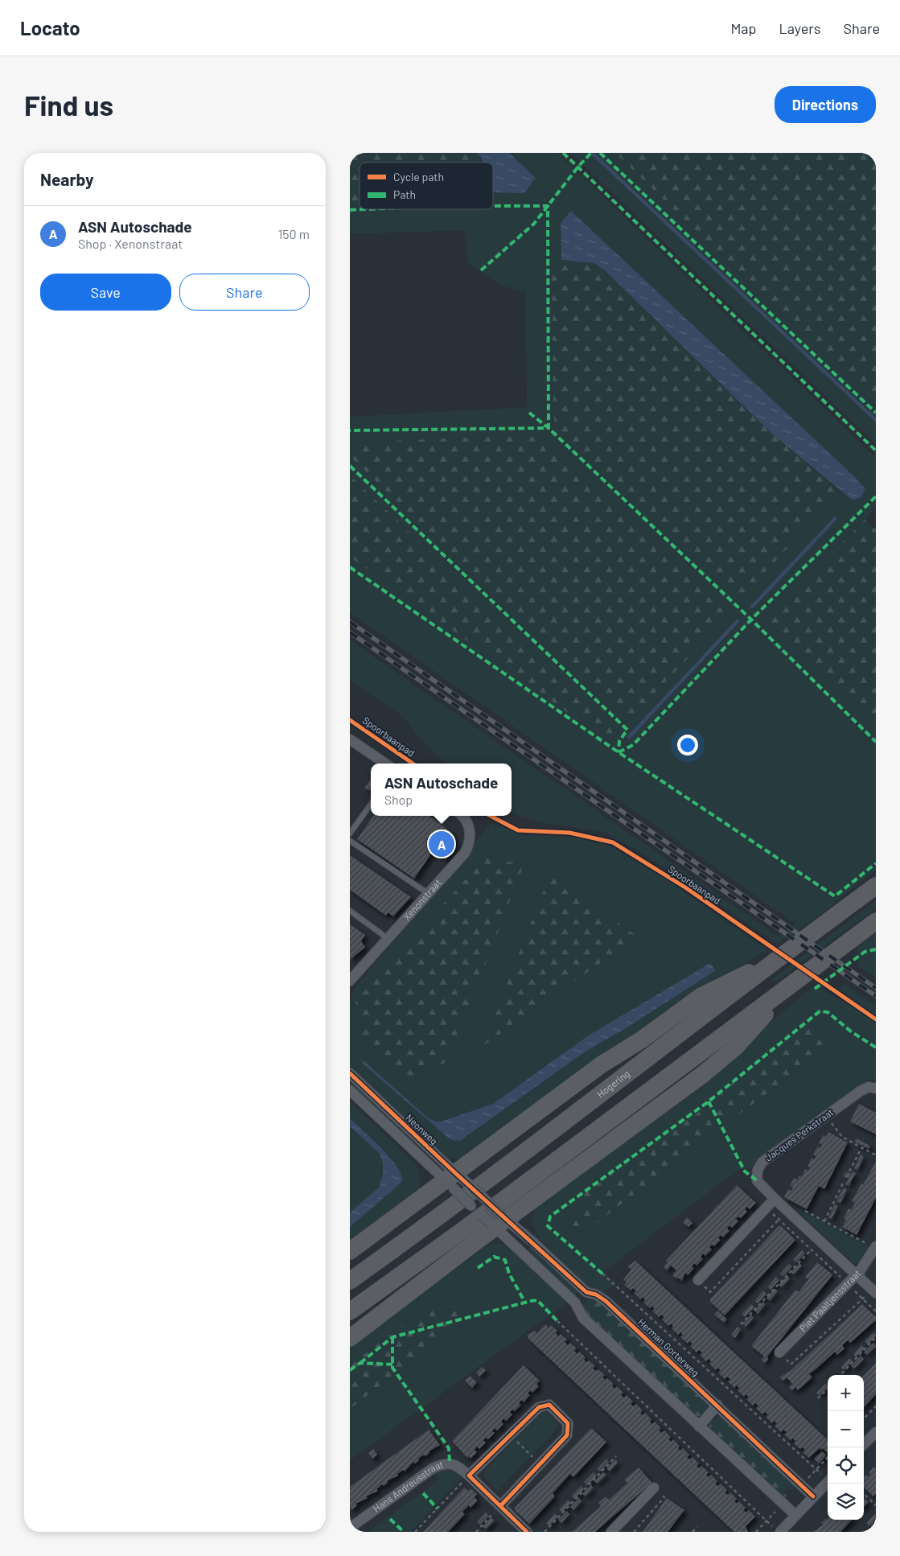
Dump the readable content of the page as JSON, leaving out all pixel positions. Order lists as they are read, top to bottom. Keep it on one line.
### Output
{"streets":{"highway":["Hogering"],"street":["Xenonstraat","Neonweg","Jacques Perkstraat","Piet Paaltjensstraat","Herman Gorterweg","Hans Andreusstraat"],"cycle path":["Spoorbaanpad"]},"crossings":[["Neonweg","Herman Gorterweg"],["Jacques Perkstraat","Piet Paaltjensstraat"]],"legend":["Cycle path","Path"],"page":{"header":"Locato","nav":["Map","Layers","Share"],"buttons":["Directions",["Save","Share"]],"title":"Find us","heading":"Nearby","list":[{"mark":"A","name":"ASN Autoschade","note":"Shop · Xenonstraat","value":"150 m"}],"popup":["ASN Autoschade","Shop"],"pins":"A","map_buttons":["+","−"]}}
